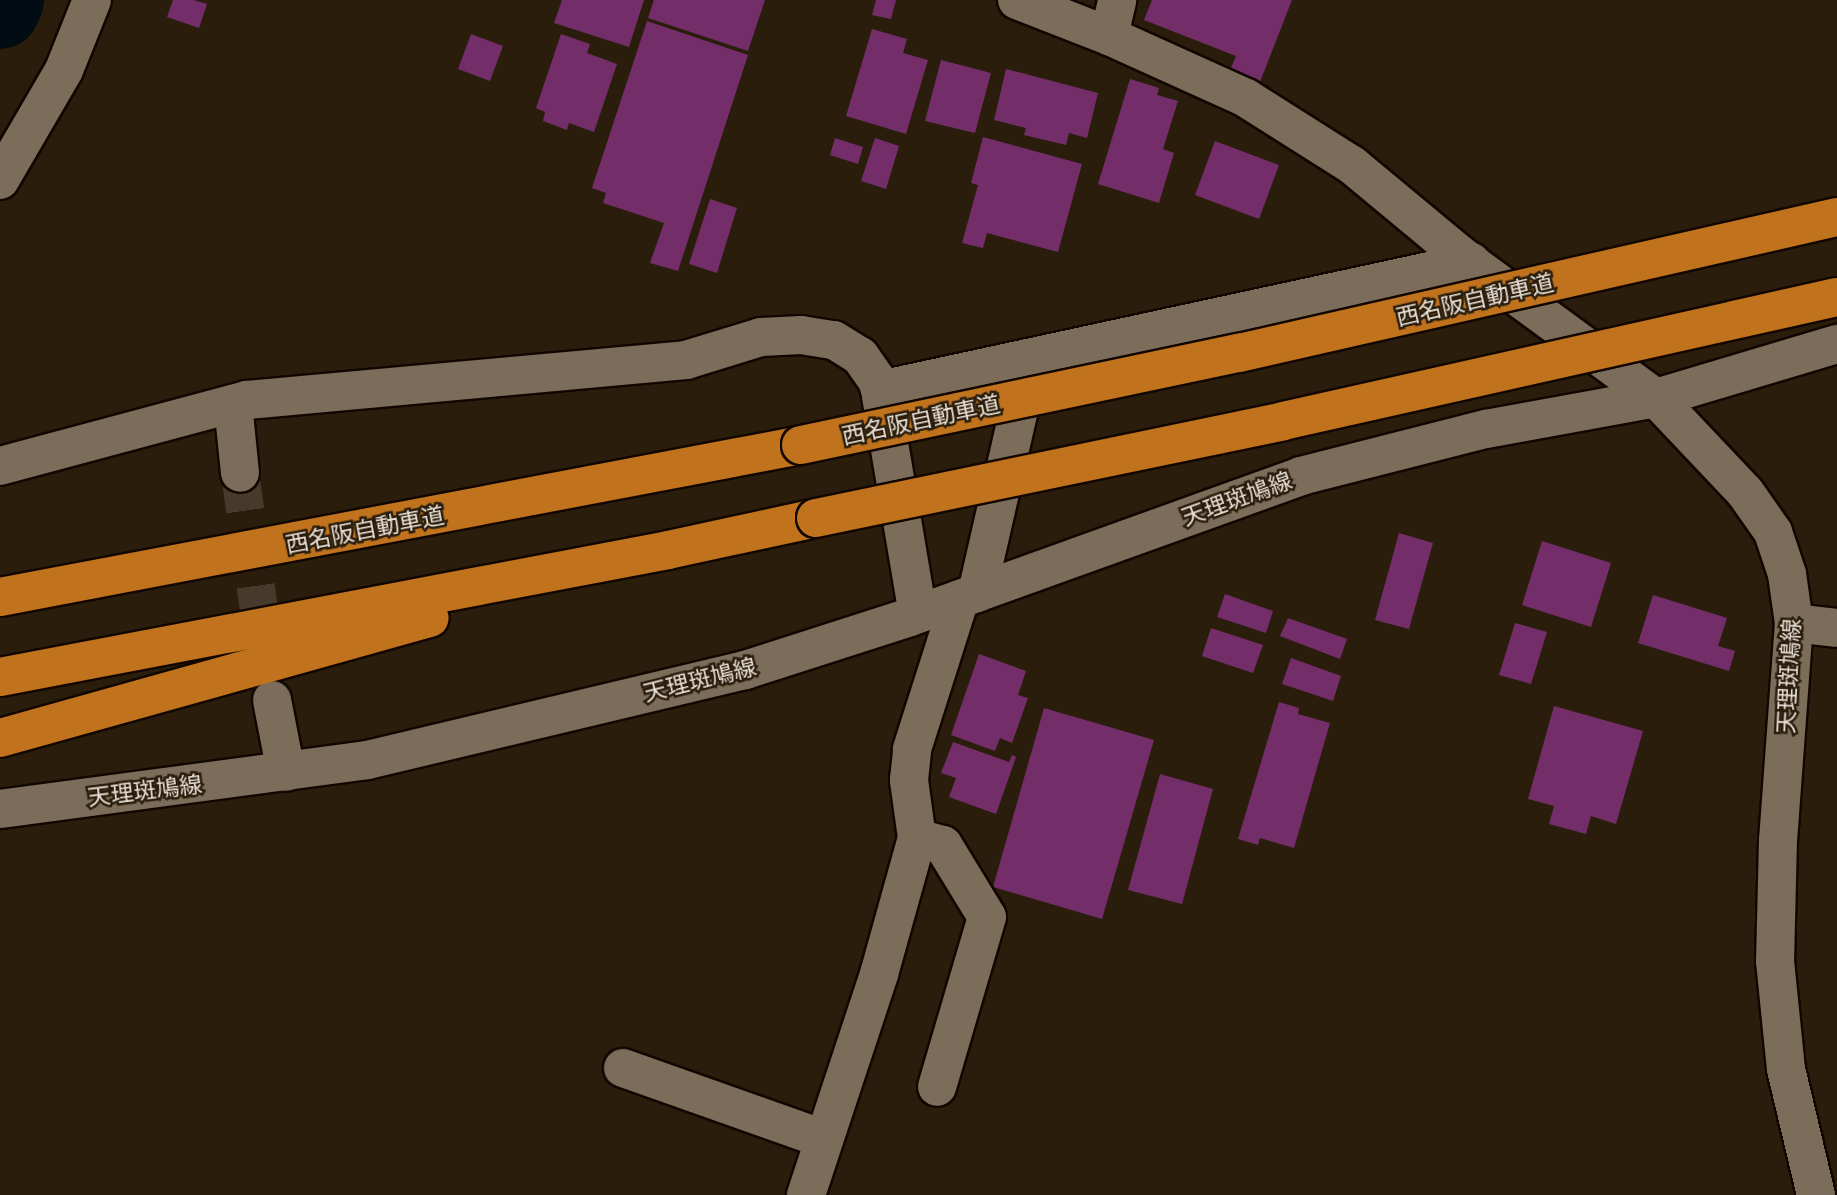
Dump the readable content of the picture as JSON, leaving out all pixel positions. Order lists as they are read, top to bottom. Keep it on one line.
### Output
{"streets":{"highway":["西名阪自動車道"],"street":["天理斑鳩線"]}}
